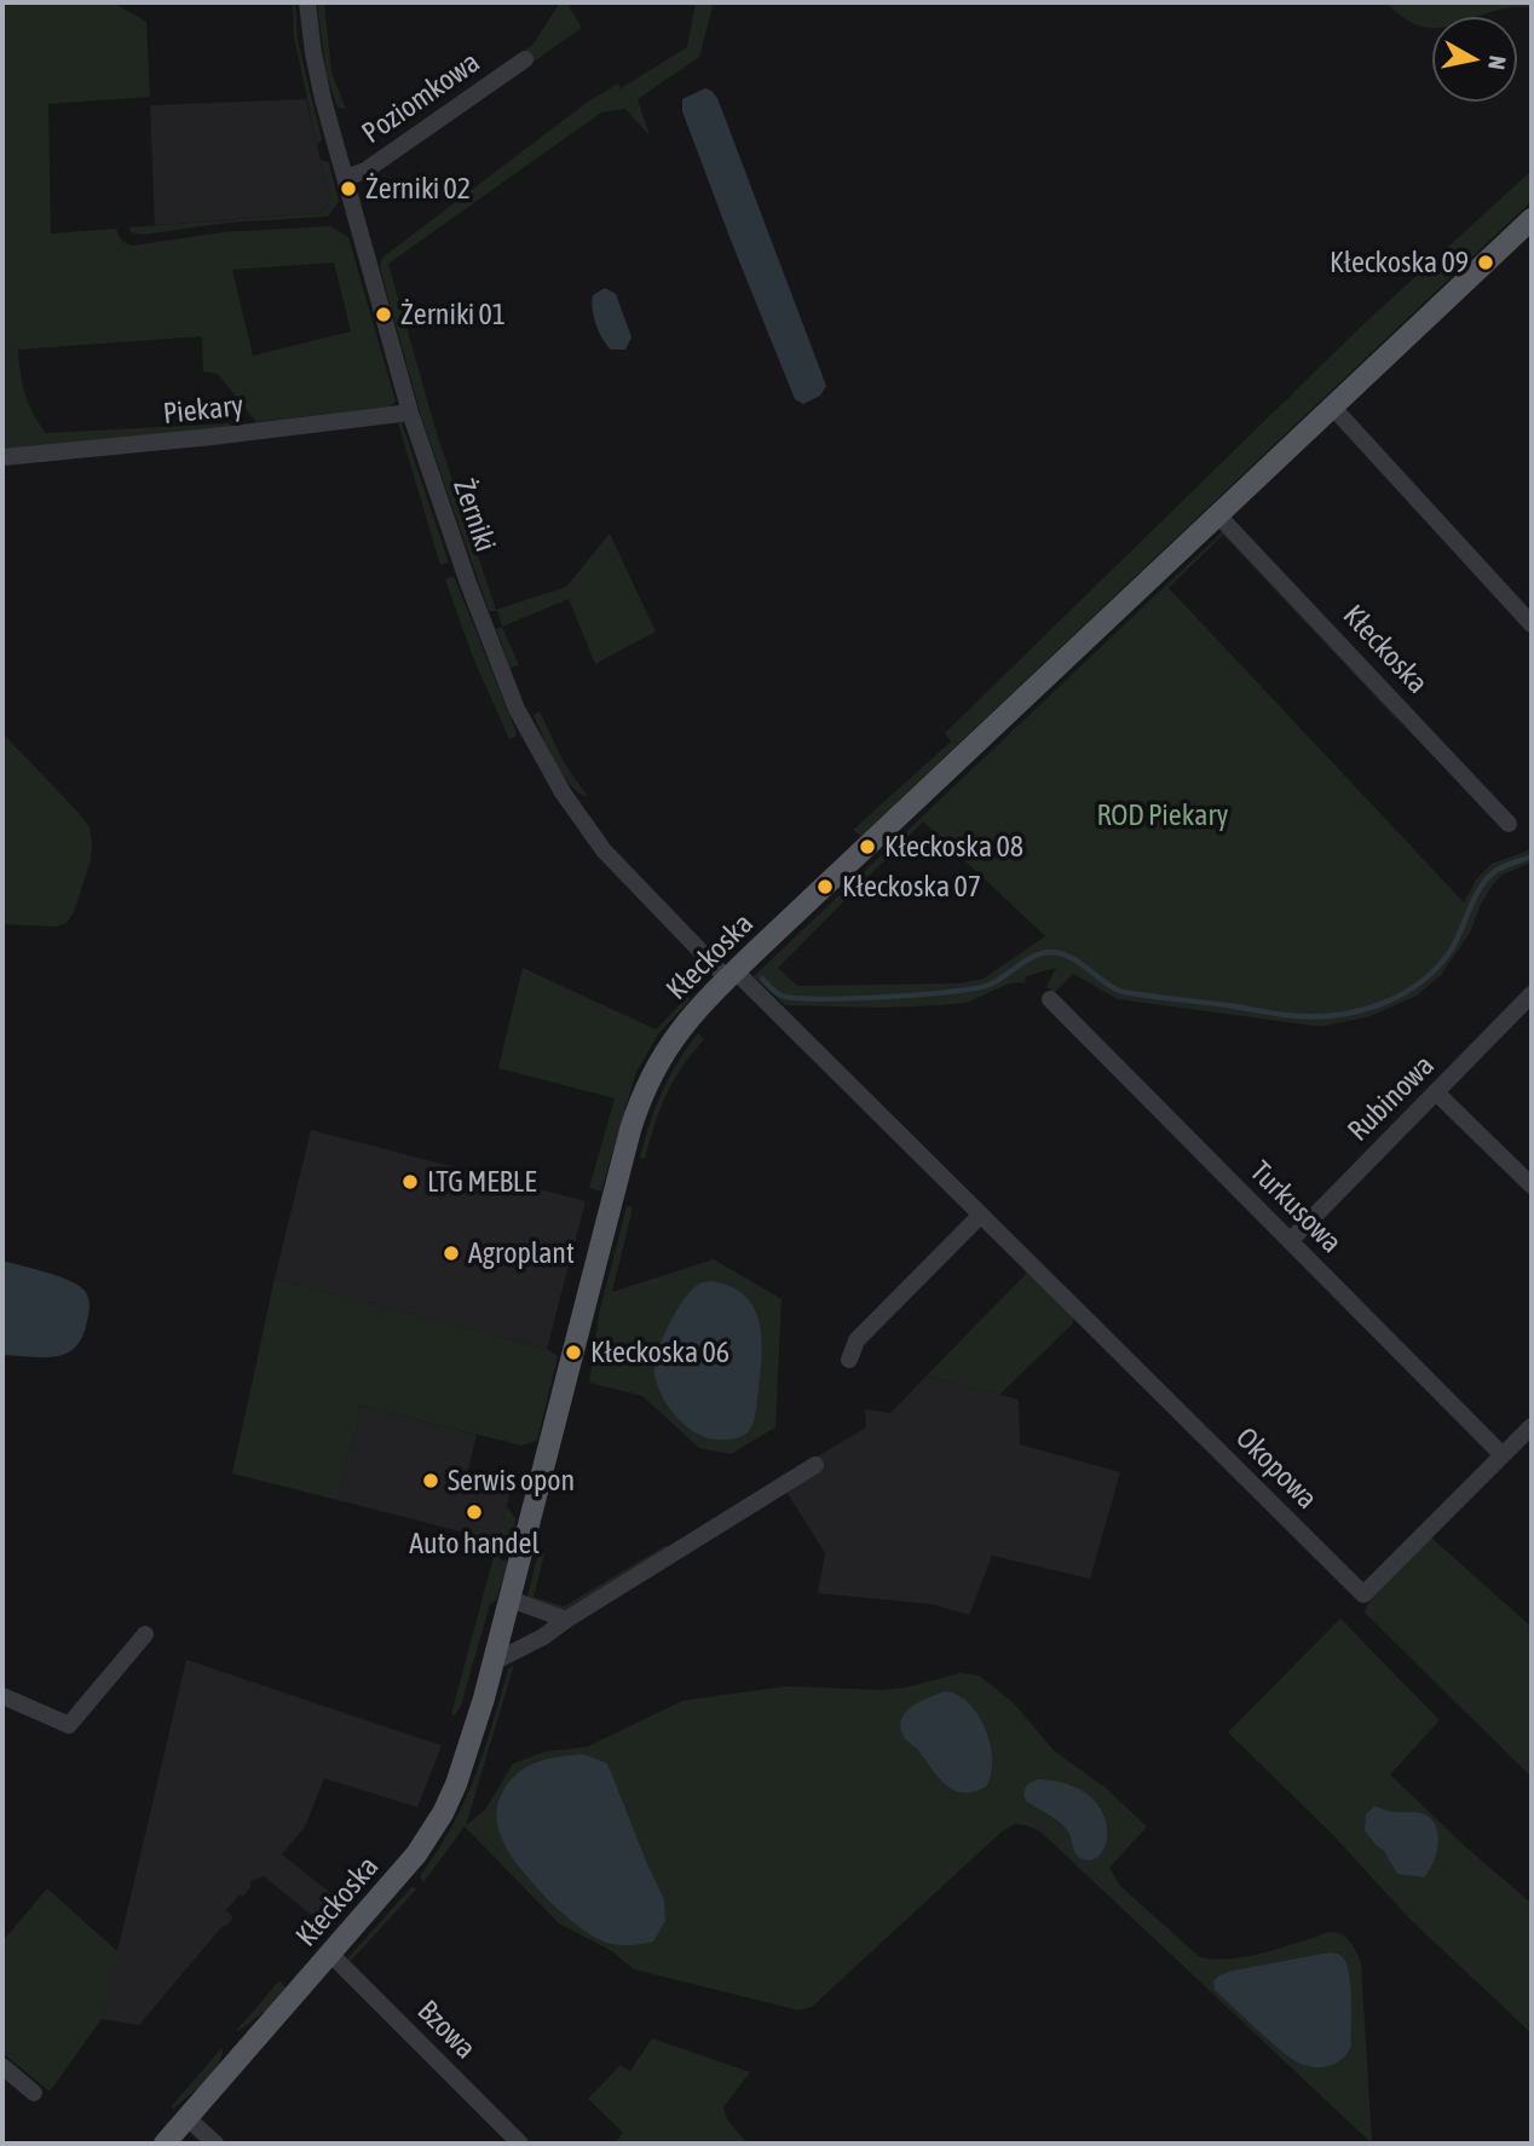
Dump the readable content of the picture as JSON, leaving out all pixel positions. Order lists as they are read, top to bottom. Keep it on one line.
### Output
{"streets":{"main road":["Kłeckoska"],"street":["Poziomkowa","Piekary","Żerniki","Rubinowa","Turkusowa","Okopowa","Bzowa"]},"crossings":[["Poziomkowa","Żerniki"],["Piekary","Żerniki"],["Żerniki","Kłeckoska"],["Żerniki","Okopowa"],["Kłeckoska","Okopowa"],["Kłeckoska","Bzowa"],["Rubinowa","Turkusowa"],["Turkusowa","Okopowa"]],"parks":["ROD Piekary"],"places":["Żerniki 02","Kłeckoska 09","Żerniki 01","Kłeckoska 08","Kłeckoska 07","LTG MEBLE","Agroplant","Kłeckoska 06","Serwis opon","Auto handel"],"north":"right"}
